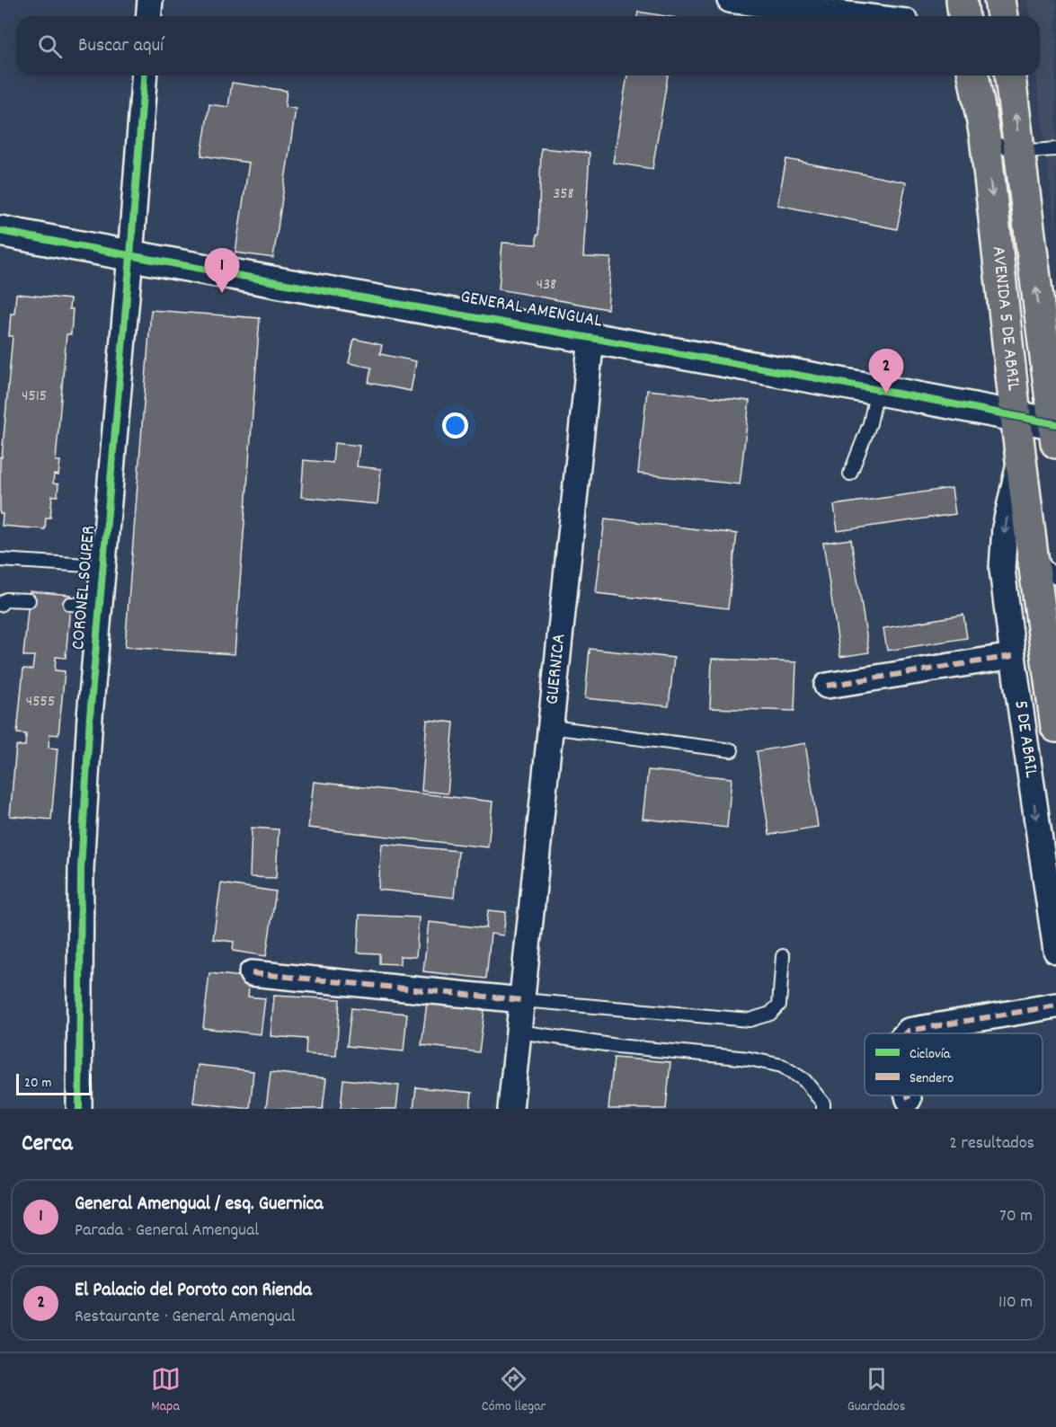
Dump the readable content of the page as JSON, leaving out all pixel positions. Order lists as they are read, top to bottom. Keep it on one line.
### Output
{"streets":{"main road":["AVENIDA 5 DE ABRIL"],"street":["GENERAL AMENGUAL","CORONEL SOUPER","GUERNICA","5 DE ABRIL"]},"crossings":[["GENERAL AMENGUAL","AVENIDA 5 DE ABRIL"],["GENERAL AMENGUAL","CORONEL SOUPER"],["GENERAL AMENGUAL","GUERNICA"],["AVENIDA 5 DE ABRIL","5 DE ABRIL"]],"one_way":["5 DE ABRIL"],"house_numbers":["358","438","4515","4555"],"legend":["Ciclovía","Sendero"],"scale_bar":"20 m","page":{"search":"Buscar aquí","pins":["1","2"],"scale":"20 m","heading":["Cerca","2 resultados"],"list":[{"mark":"1","name":"General Amengual / esq. Guernica","note":"Parada · General Amengual","value":"70 m"},{"mark":"2","name":"El Palacio del Poroto con Rienda","note":"Restaurante · General Amengual","value":"110 m"}],"nav":["Mapa","Cómo llegar","Guardados"]}}
